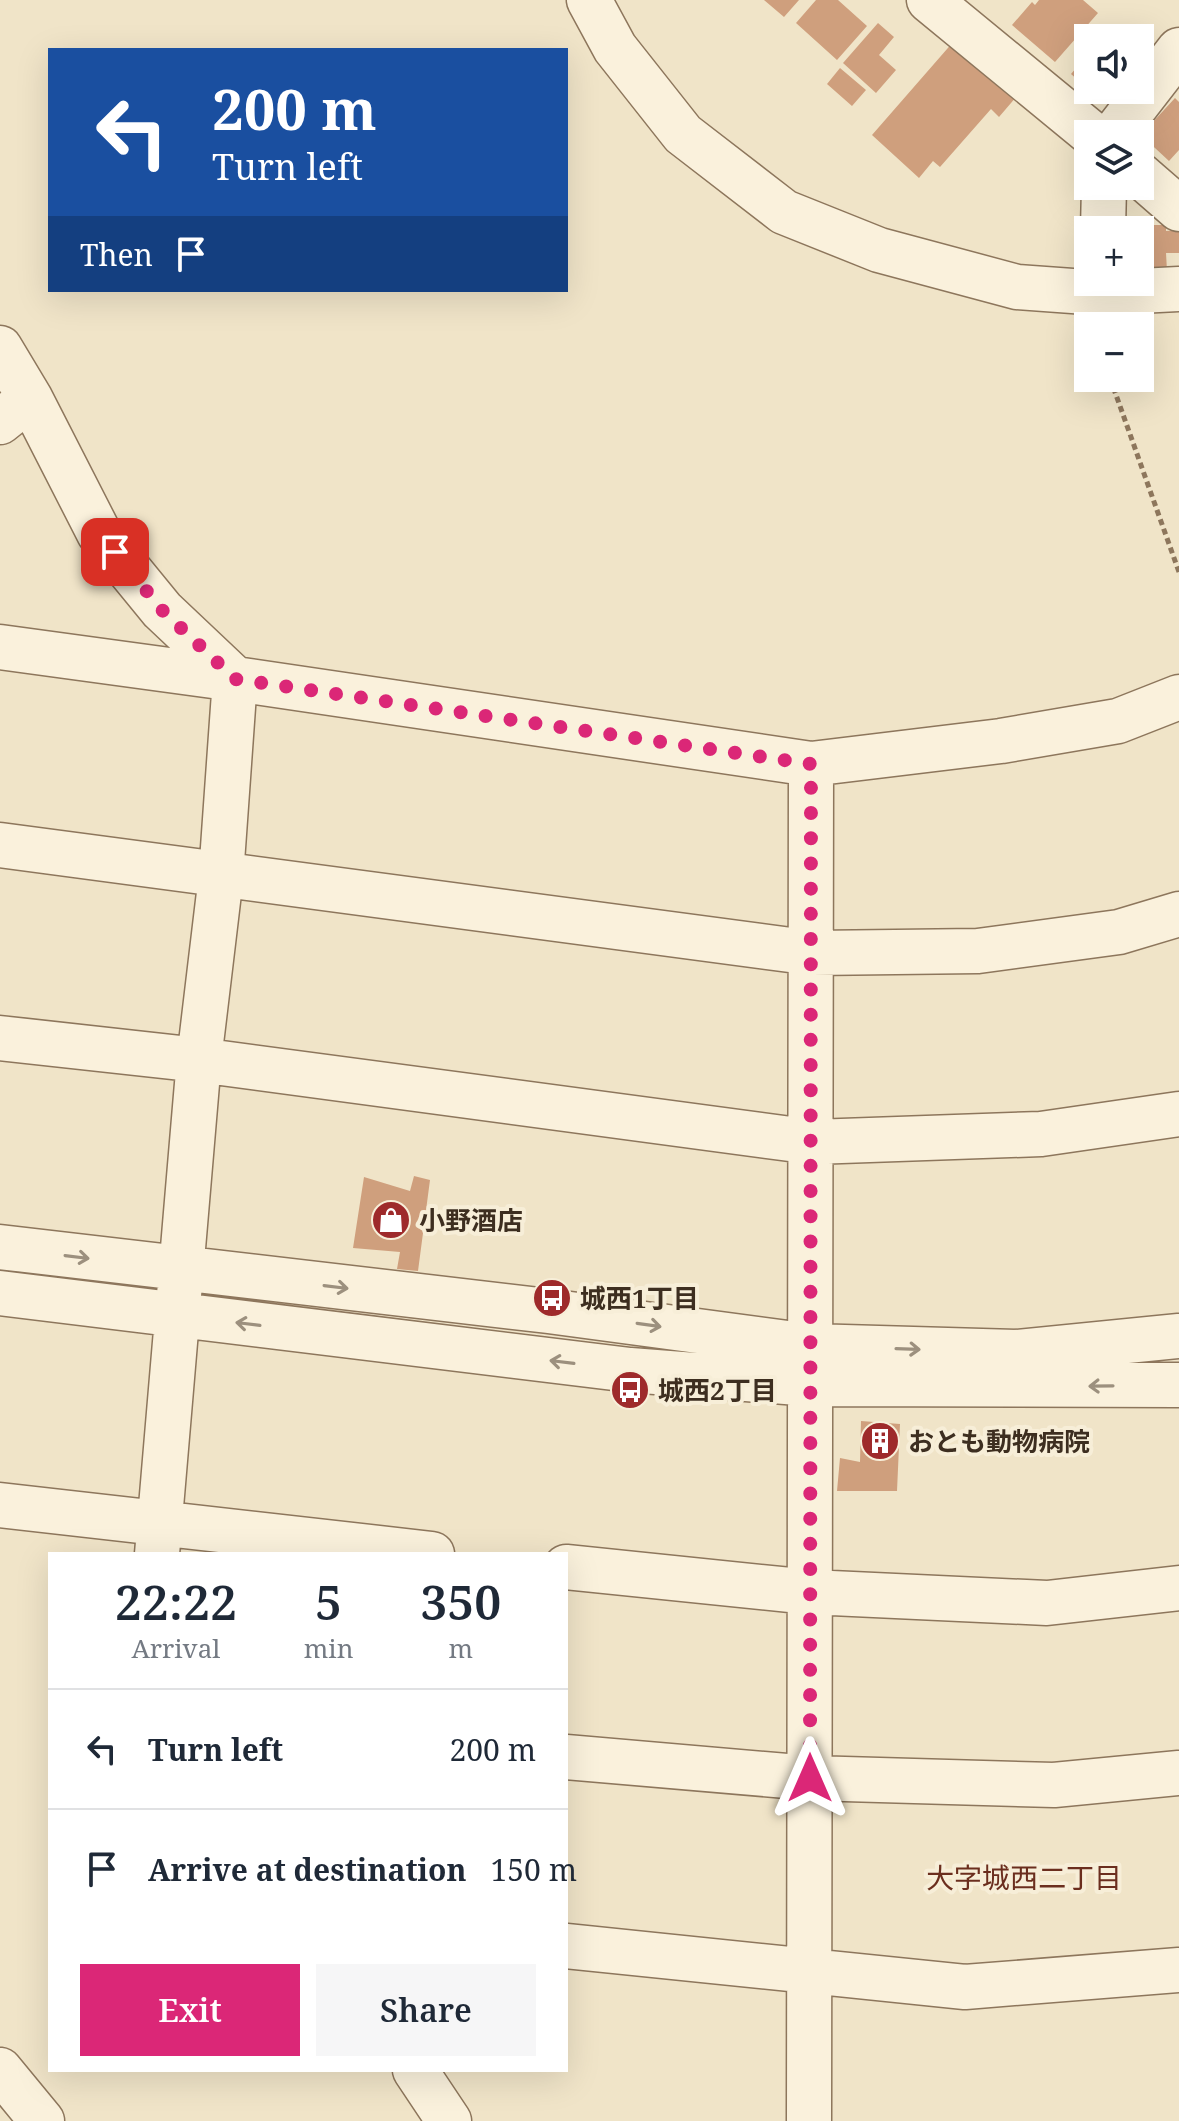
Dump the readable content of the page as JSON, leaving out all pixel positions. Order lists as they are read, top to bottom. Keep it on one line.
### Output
{"districts":["大字城西二丁目"],"places":{"shop":["小野酒店"],"bus stop":["城西1丁目","城西2丁目"],"building":["おとも動物病院"]},"page":{"map_buttons":["+","−"],"turn":["200 m","Turn left"],"then":"Then","eta":["22:22","Arrival","5","min","350","m"],"list":[{"name":"Turn left","value":"200 m"},{"name":"Arrive at destination","value":"150 m"}],"buttons":["Exit","Share"]}}
